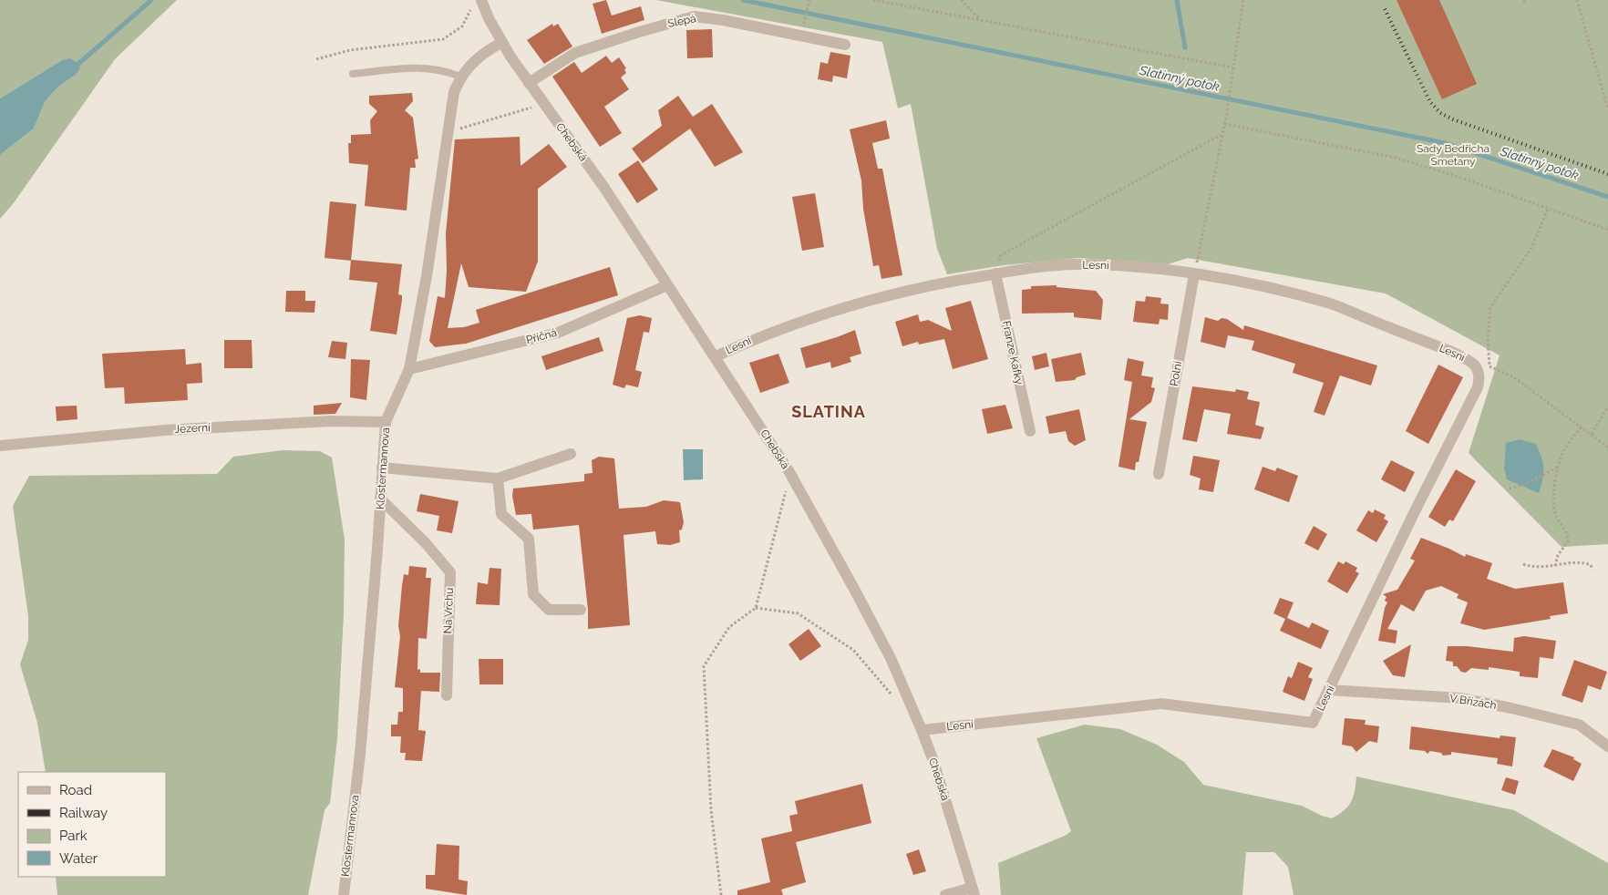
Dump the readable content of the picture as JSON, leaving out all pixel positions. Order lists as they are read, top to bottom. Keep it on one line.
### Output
{"streets":{"street":["Slepá","Chebská","Lesní","Příčná","Franze Kafky","Polní","Jezerní","Klostermannova","Na Vrchu","V Břízách"]},"crossings":[["Slepá","Chebská"],["Chebská","Lesní"],["Chebská","Příčná"],["Chebská","Klostermannova"],["Lesní","Franze Kafky"],["Lesní","Polní"],["Lesní","V Břízách"],["Příčná","Klostermannova"],["Jezerní","Klostermannova"],["Klostermannova","Na Vrchu"]],"districts":["SLATINA"],"water":["Slatinný potok"],"parks":["Sady Bedřicha Smetany"],"legend":["Road","Railway","Park","Water"]}
